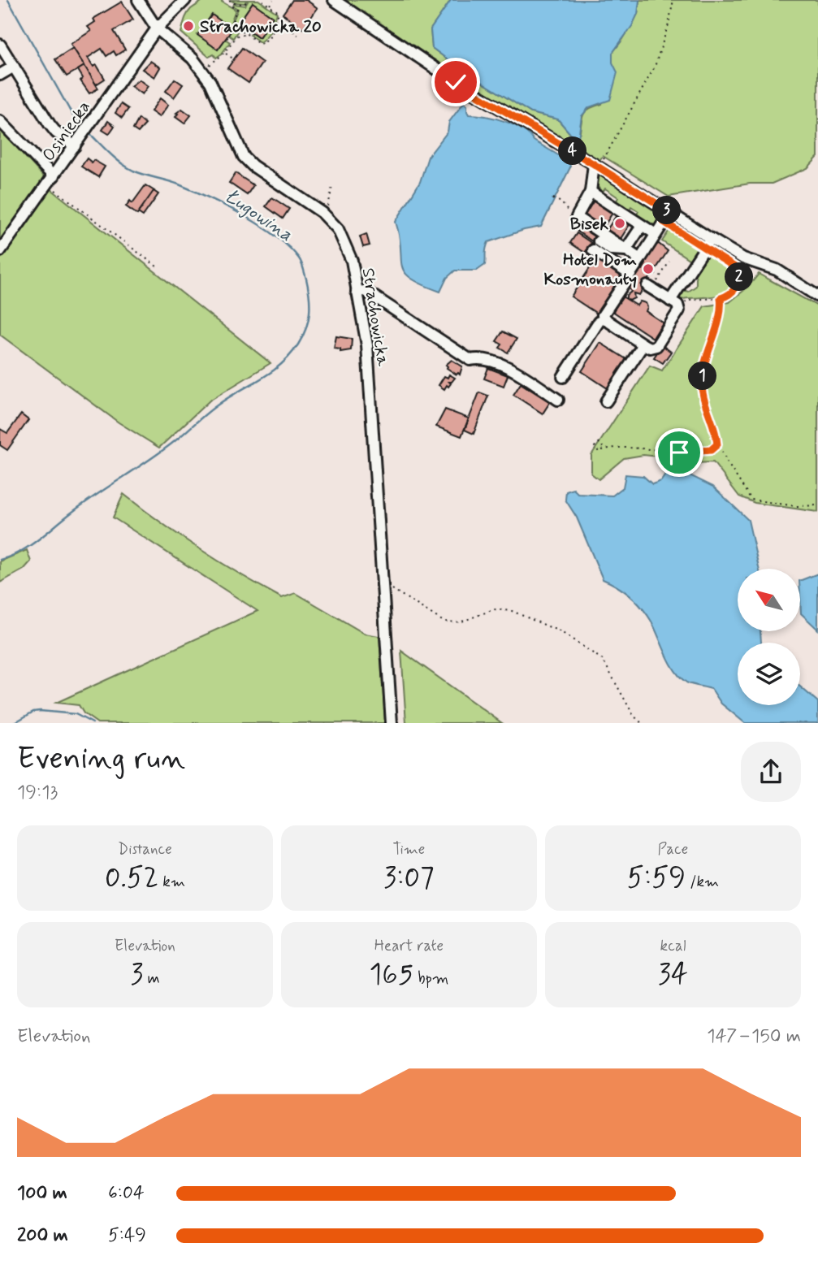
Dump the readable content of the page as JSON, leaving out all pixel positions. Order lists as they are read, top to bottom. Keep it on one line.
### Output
{"streets":{"street":["Osiniecka","Strachowicka"]},"crossings":[["Osiniecka","Strachowicka"]],"water":["Ługowina"],"places":["Strachowicka 20","Bisek","Hotel Dom Kosmonauty"],"north":"top left","page":{"pins":["4","3","2","1"],"heading":["Evening run","19:13"],"stats":[["Distance","0.52 km"],["Time","3:07"],["Pace","5:59 /km"],["Elevation","3 m"],["Heart rate","165 bpm"],["kcal","34"]],"chart":["Elevation","147–150 m"],"list":[{"name":"100 m","note":"6:04"},{"name":"200 m","note":"5:49"}]}}
